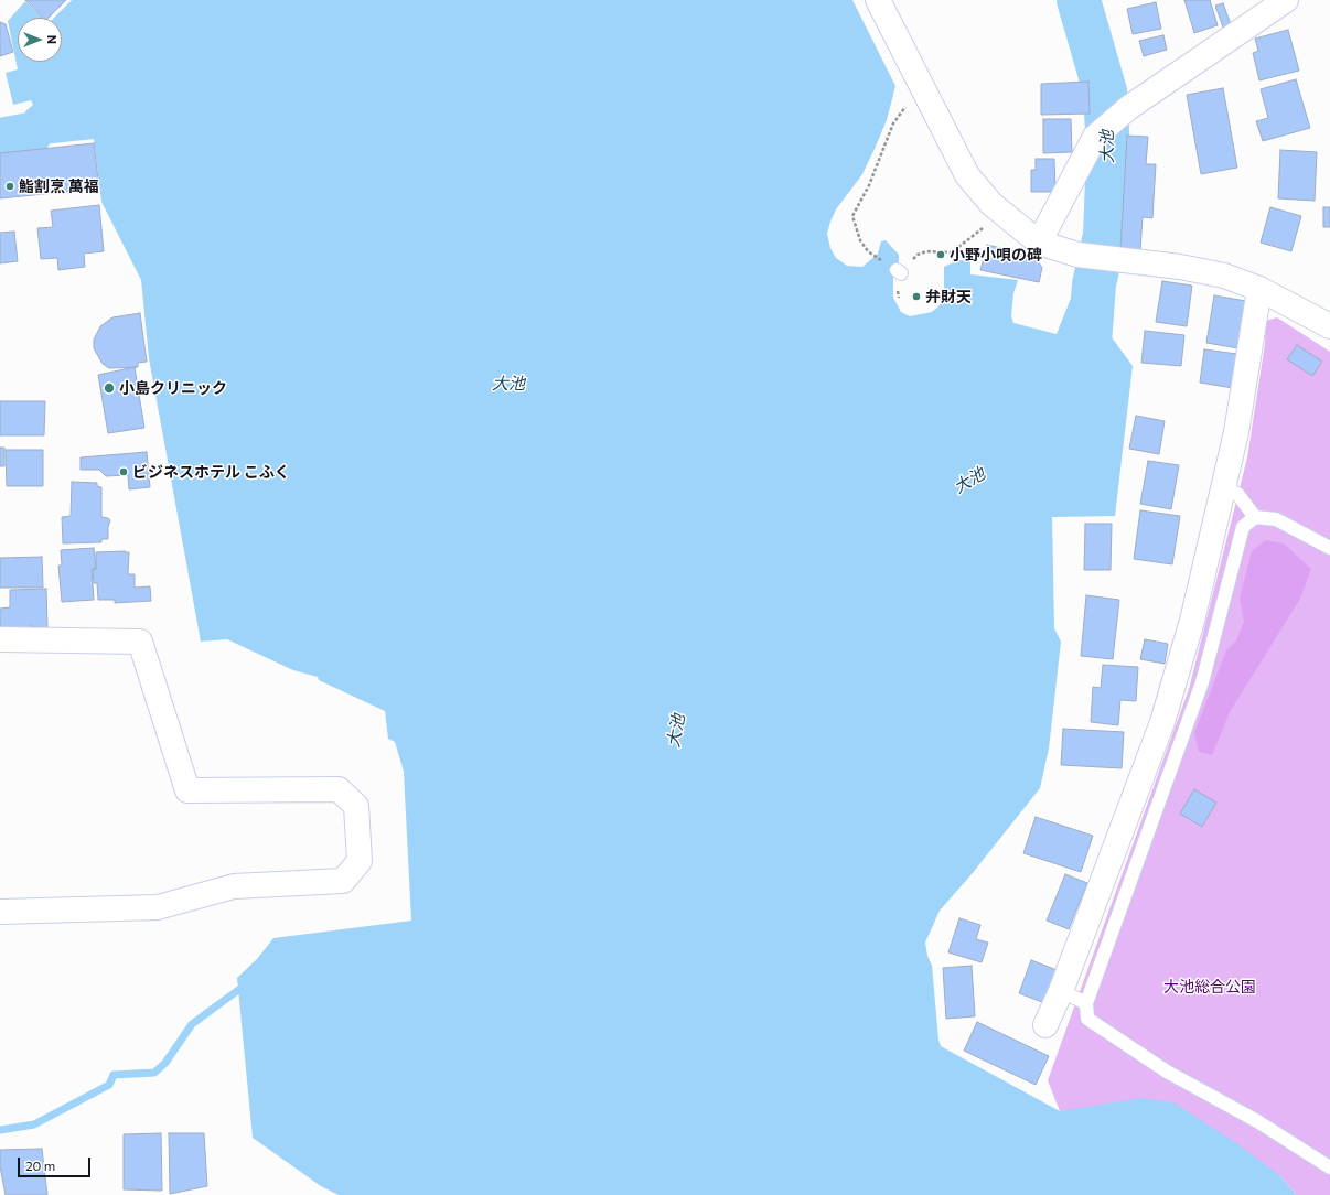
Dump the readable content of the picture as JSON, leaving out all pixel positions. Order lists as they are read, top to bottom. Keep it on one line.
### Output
{"water":["大池"],"parks":["大池総合公園"],"places":["鮨割烹 萬福","小野小唄の碑","弁財天","小島クリニック","ビジネスホテル こふく"],"scale_bar":"20 m","north":"right"}
